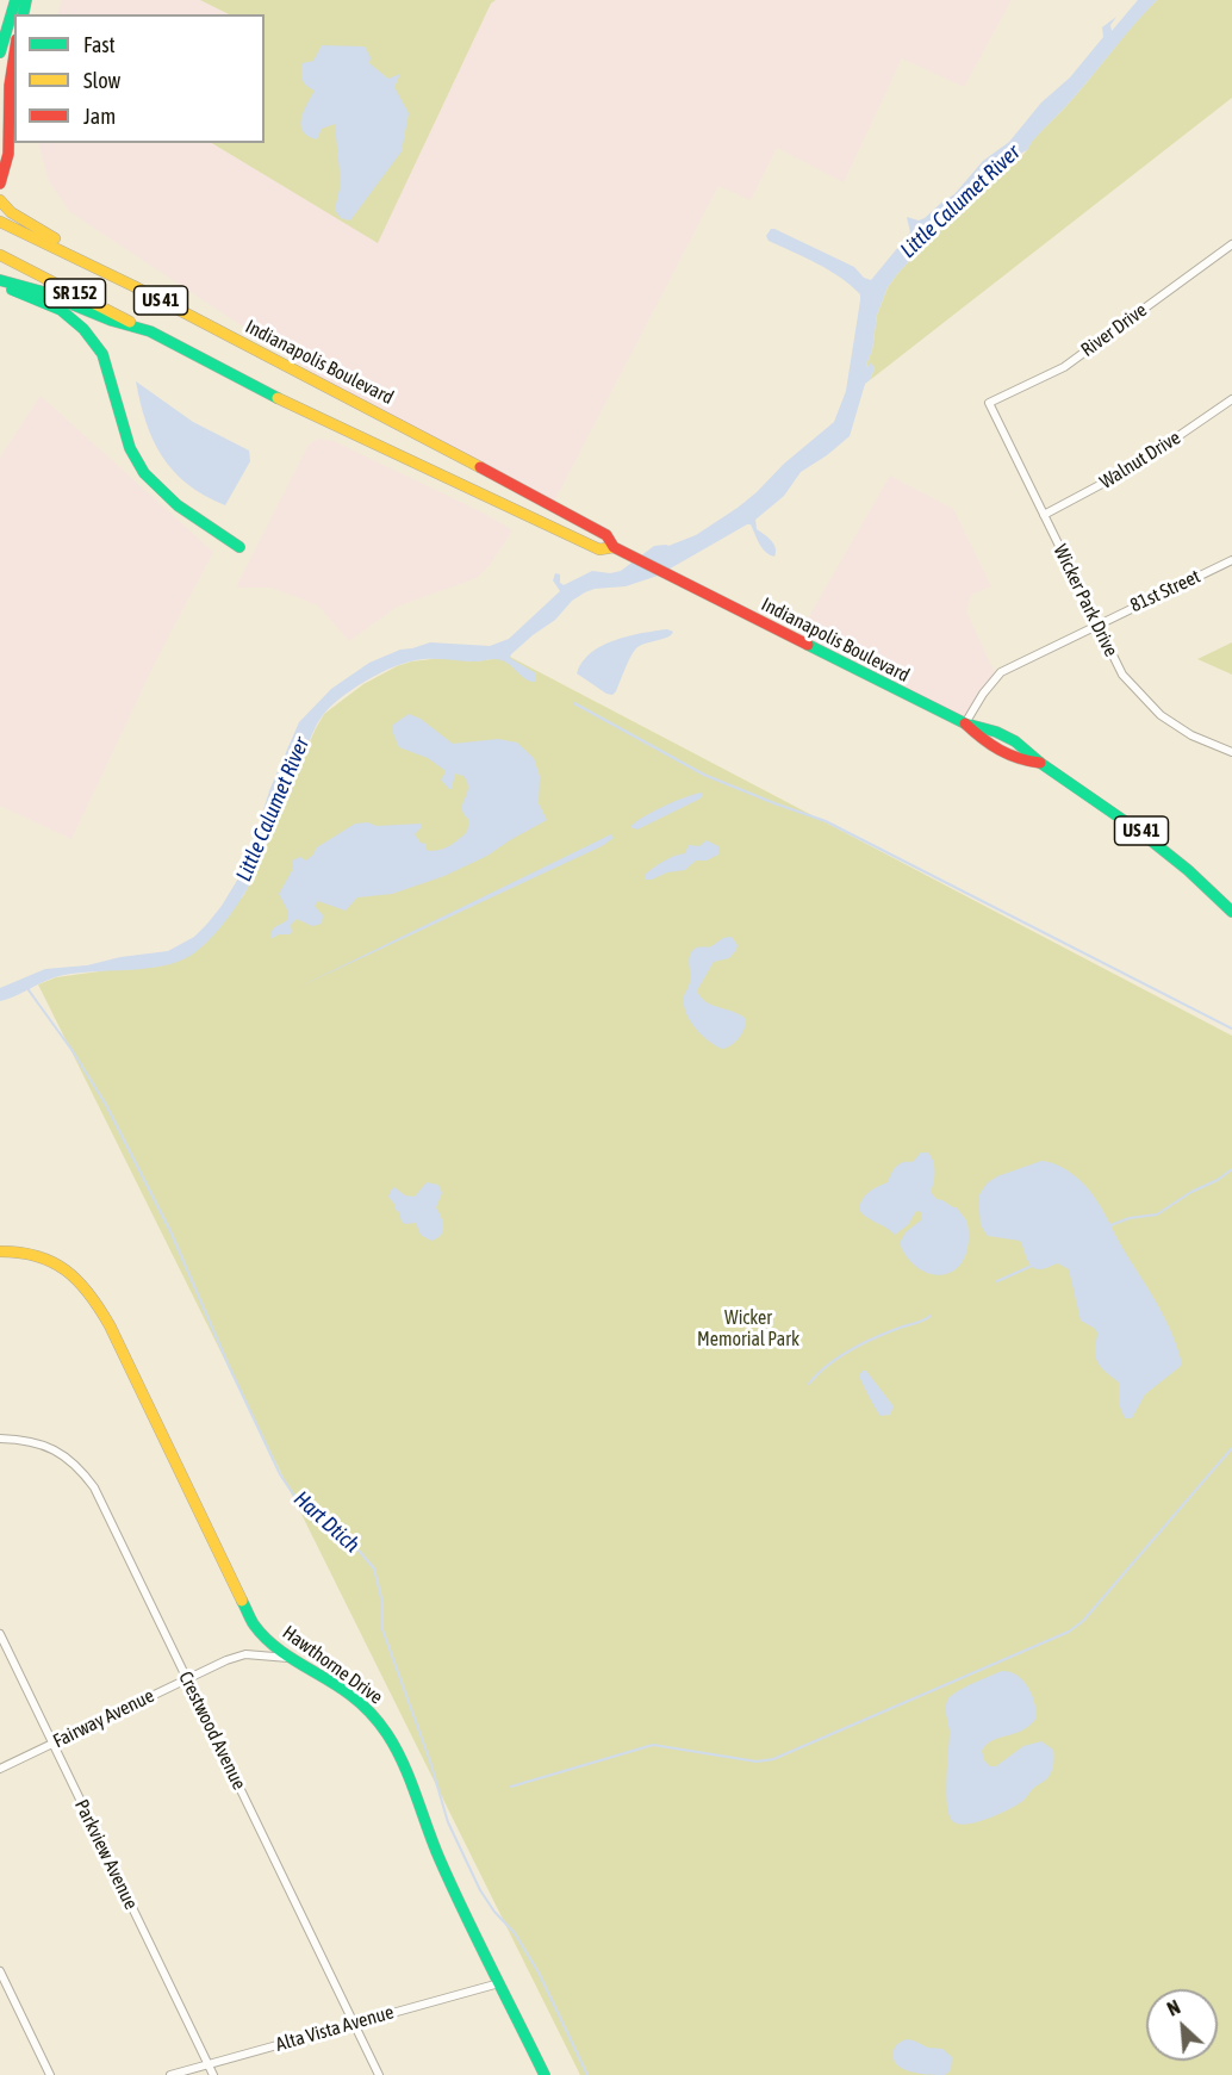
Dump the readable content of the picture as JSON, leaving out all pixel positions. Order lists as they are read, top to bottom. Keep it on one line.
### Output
{"streets":{"main road":["SR 152","US 41","Indianapolis Boulevard","Hawthorne Drive"],"street":["River Drive","Walnut Drive","81st Street","Wicker Park Drive","Fairway Avenue","Crestwood Avenue","Parkview Avenue","Alta Vista Avenue"]},"crossings":[["US 41","Indianapolis Boulevard"],["River Drive","Wicker Park Drive"],["Indianapolis Boulevard","81st Street"],["Walnut Drive","Wicker Park Drive"],["81st Street","Wicker Park Drive"],["Hawthorne Drive","Fairway Avenue"],["Hawthorne Drive","Alta Vista Avenue"],["Fairway Avenue","Crestwood Avenue"],["Fairway Avenue","Parkview Avenue"],["Crestwood Avenue","Alta Vista Avenue"],["Parkview Avenue","Alta Vista Avenue"]],"water":["Little Calumet River","Hart Dtich"],"parks":["Wicker Memorial Park"],"legend":["Fast","Slow","Jam"],"north":"top left"}
